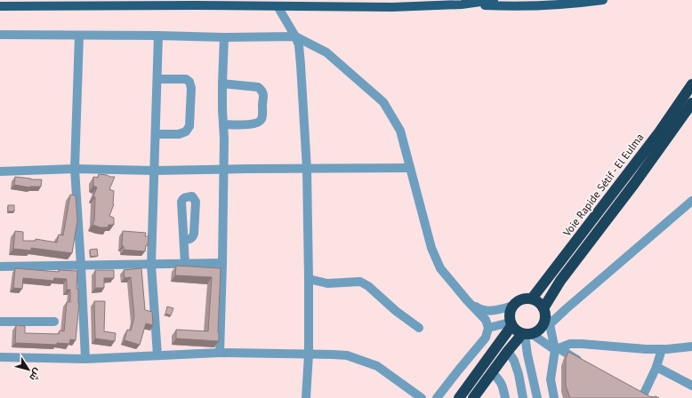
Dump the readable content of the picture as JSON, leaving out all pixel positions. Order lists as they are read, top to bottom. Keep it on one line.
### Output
{"streets":{"highway":["Voie Rapide Sétif - El Eulma"]},"north":"bottom right"}
